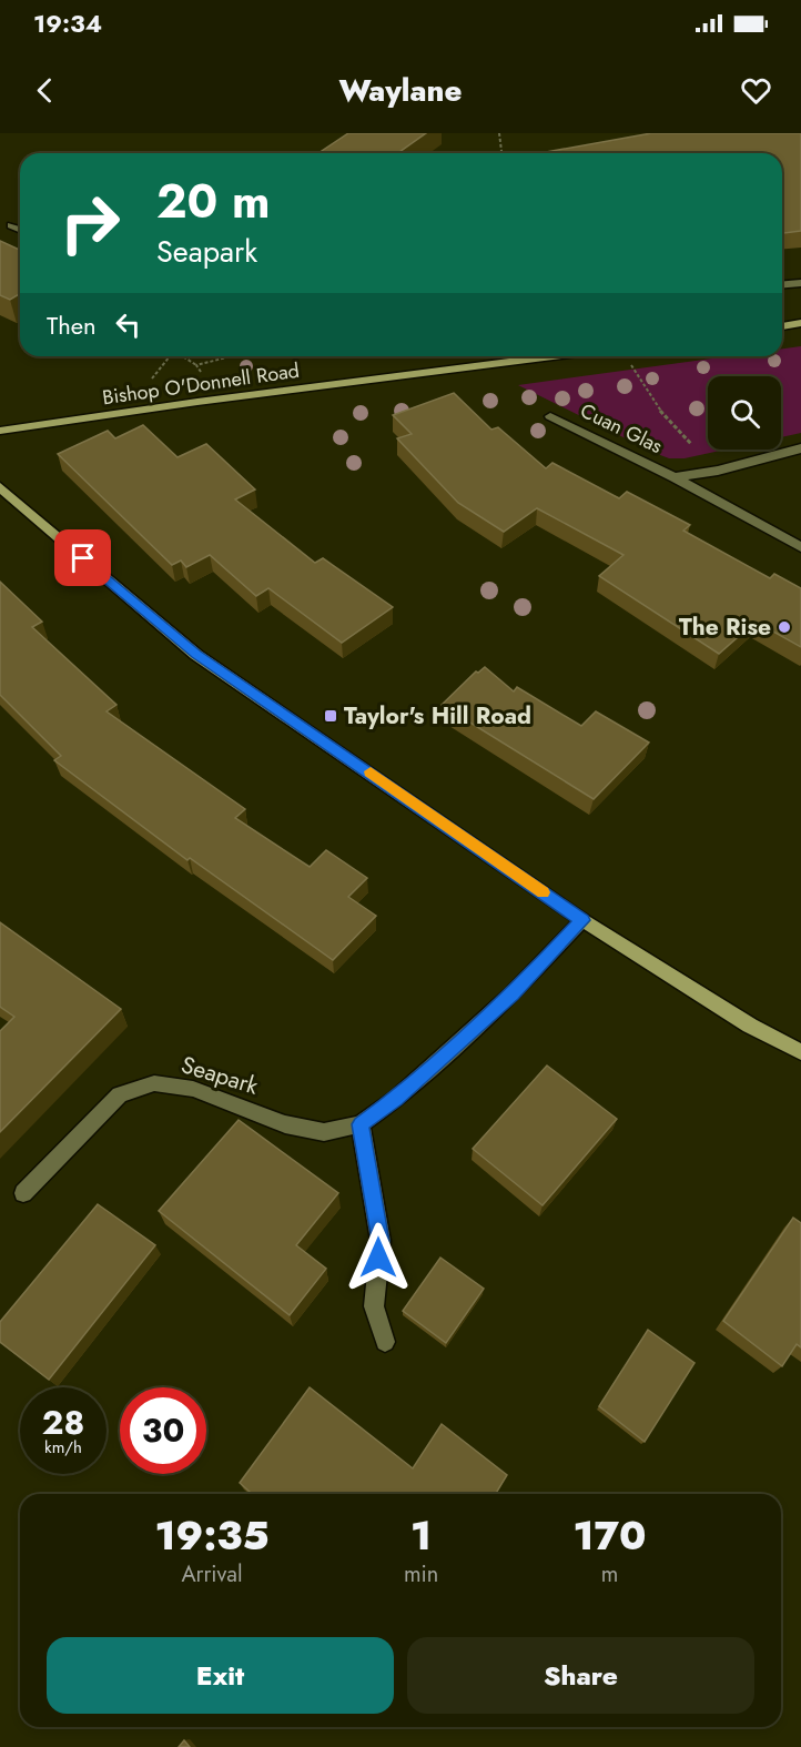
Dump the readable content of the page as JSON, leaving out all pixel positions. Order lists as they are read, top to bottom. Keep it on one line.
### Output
{"streets":{"main road":["Bishop O'Donnell Road"],"street":["Cuan Glas","Seapark"]},"places":{"other":["The Rise"],"transit":["Taylor's Hill Road"]},"page":{"status":"19:34","header":"Waylane","turn":["20 m","Seapark"],"then":"Then","speed":"28 km/h","limit":"30","eta":["19:35","Arrival","1","min","170","m"],"buttons":["Exit","Share"]}}
